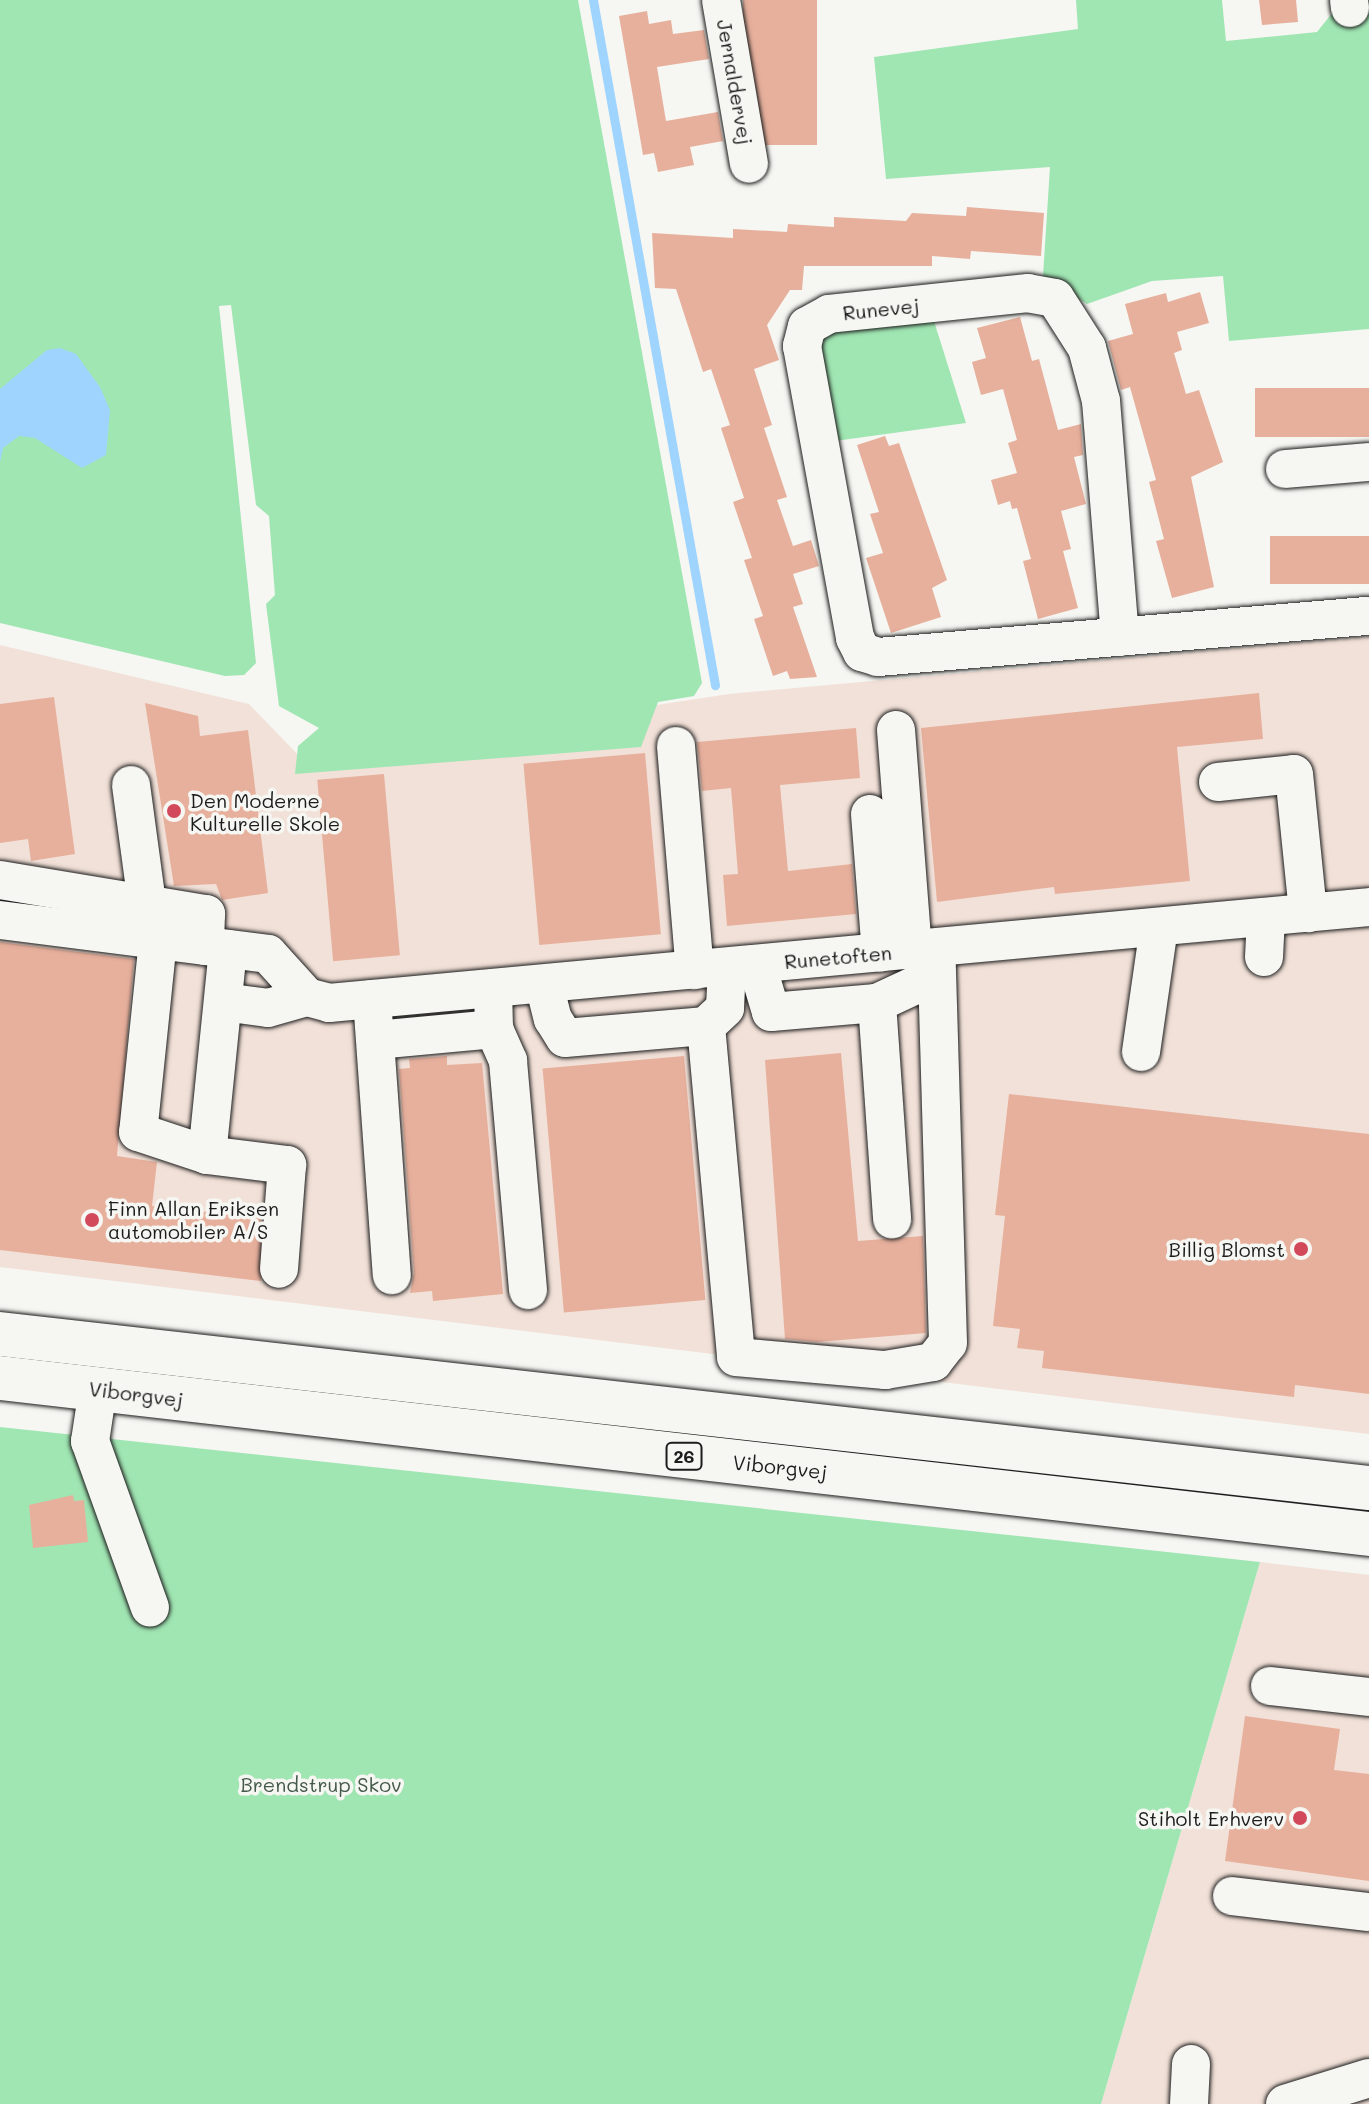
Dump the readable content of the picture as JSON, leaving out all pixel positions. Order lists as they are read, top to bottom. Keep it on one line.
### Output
{"streets":{"main road":["Viborgvej","26"],"street":["Jernaldervej","Runevej","Runetoften"]},"parks":["Brendstrup Skov"],"places":["Den Moderne Kulturelle Skole","Finn Allan Eriksen automobiler A/S","Billig Blomst","Stiholt Erhverv"]}
